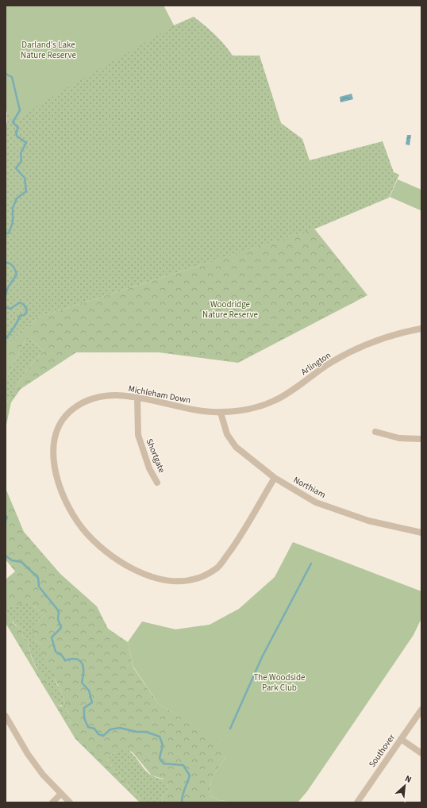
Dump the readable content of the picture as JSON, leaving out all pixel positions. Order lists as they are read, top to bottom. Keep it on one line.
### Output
{"streets":{"street":["Arlington","Michleham Down","Shortgate","Northiam","Southover"]},"crossings":[["Arlington","Michleham Down"],["Arlington","Northiam"],["Michleham Down","Shortgate"],["Michleham Down","Northiam"]],"parks":["Darland's Lake Nature Reserve","Woodridge Nature Reserve","The Woodside Park Club"],"north":"top right"}
